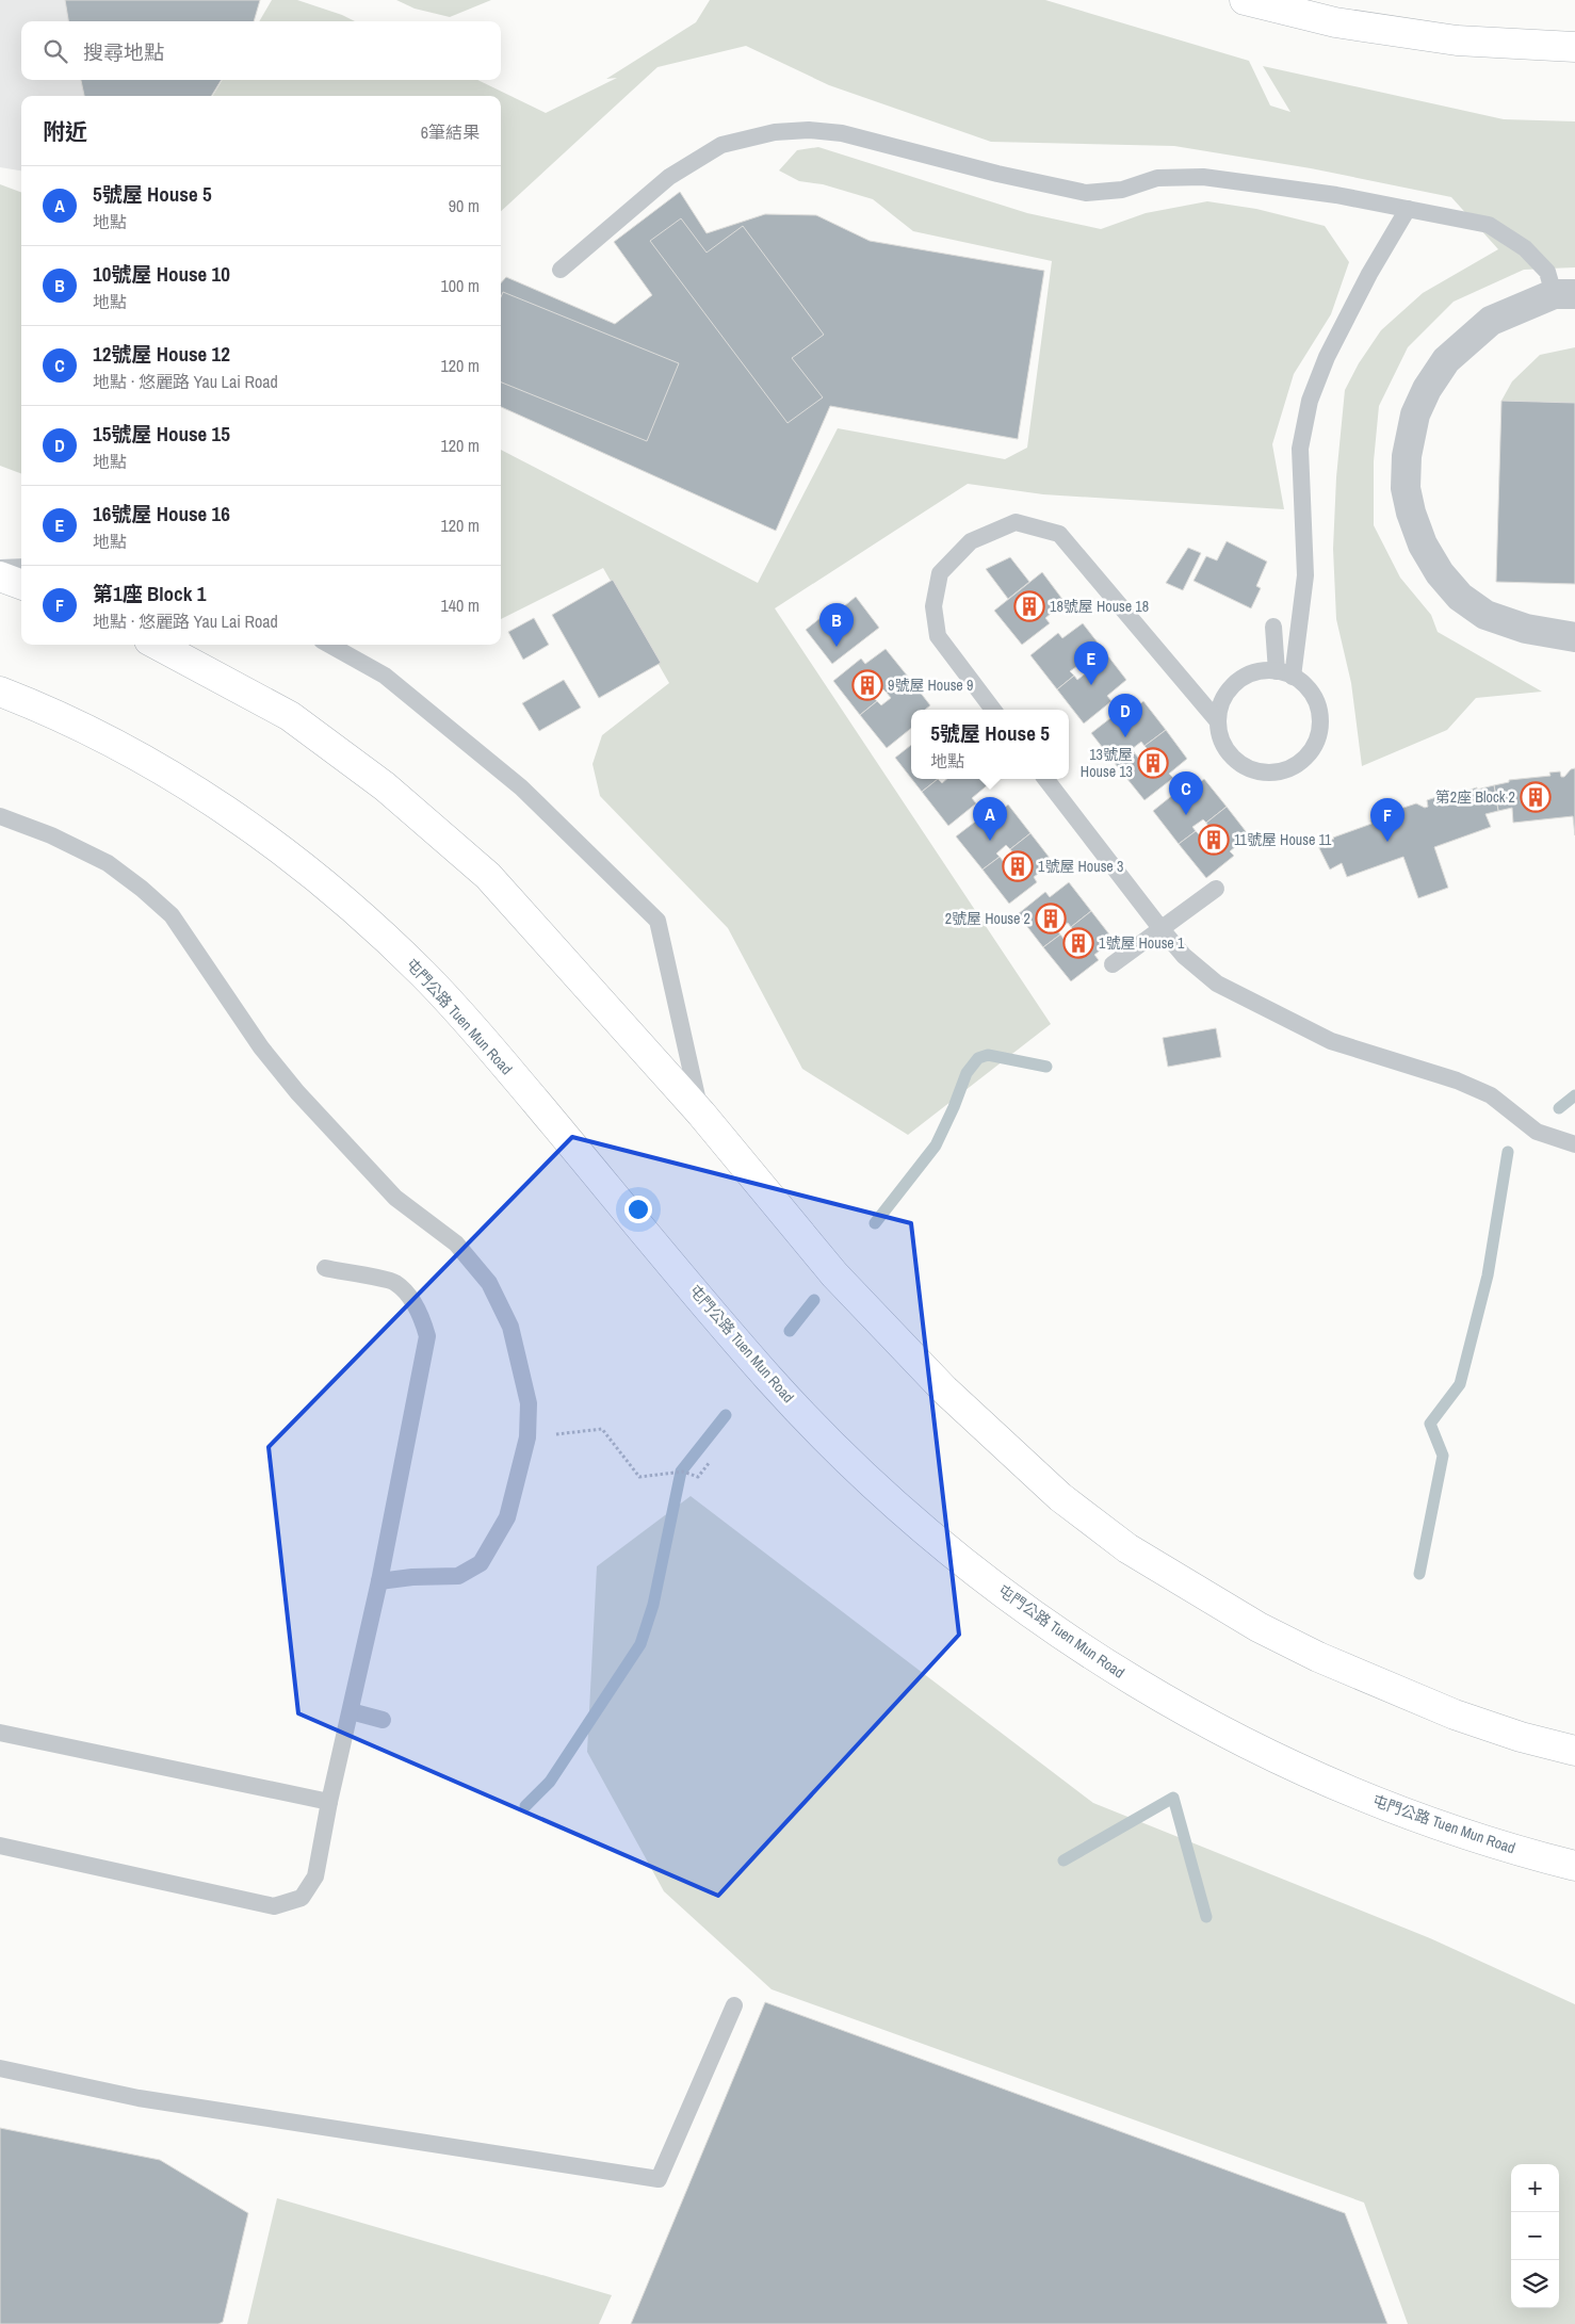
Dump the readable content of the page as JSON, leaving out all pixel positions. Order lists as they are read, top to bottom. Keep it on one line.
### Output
{"streets":{"main road":["屯門公路 Tuen Mun Road"]},"places":{"building":["18號屋 House 18","9號屋 House 9","13號屋 House 13","第2座 Block 2","11號屋 House 11","1號屋 House 3","2號屋 House 2","1號屋 House 1"]},"page":{"search":"搜尋地點","heading":["附近","6筆結果"],"list":[{"mark":"A","name":"5號屋 House 5","note":"地點","value":"90 m"},{"mark":"B","name":"10號屋 House 10","note":"地點","value":"100 m"},{"mark":"C","name":"12號屋 House 12","note":"地點 · 悠麗路 Yau Lai Road","value":"120 m"},{"mark":"D","name":"15號屋 House 15","note":"地點","value":"120 m"},{"mark":"E","name":"16號屋 House 16","note":"地點","value":"120 m"},{"mark":"F","name":"第1座 Block 1","note":"地點 · 悠麗路 Yau Lai Road","value":"140 m"}],"pins":["B","E","D","C","A","F"],"popup":["5號屋 House 5","地點"],"map_buttons":["+","−"]}}
